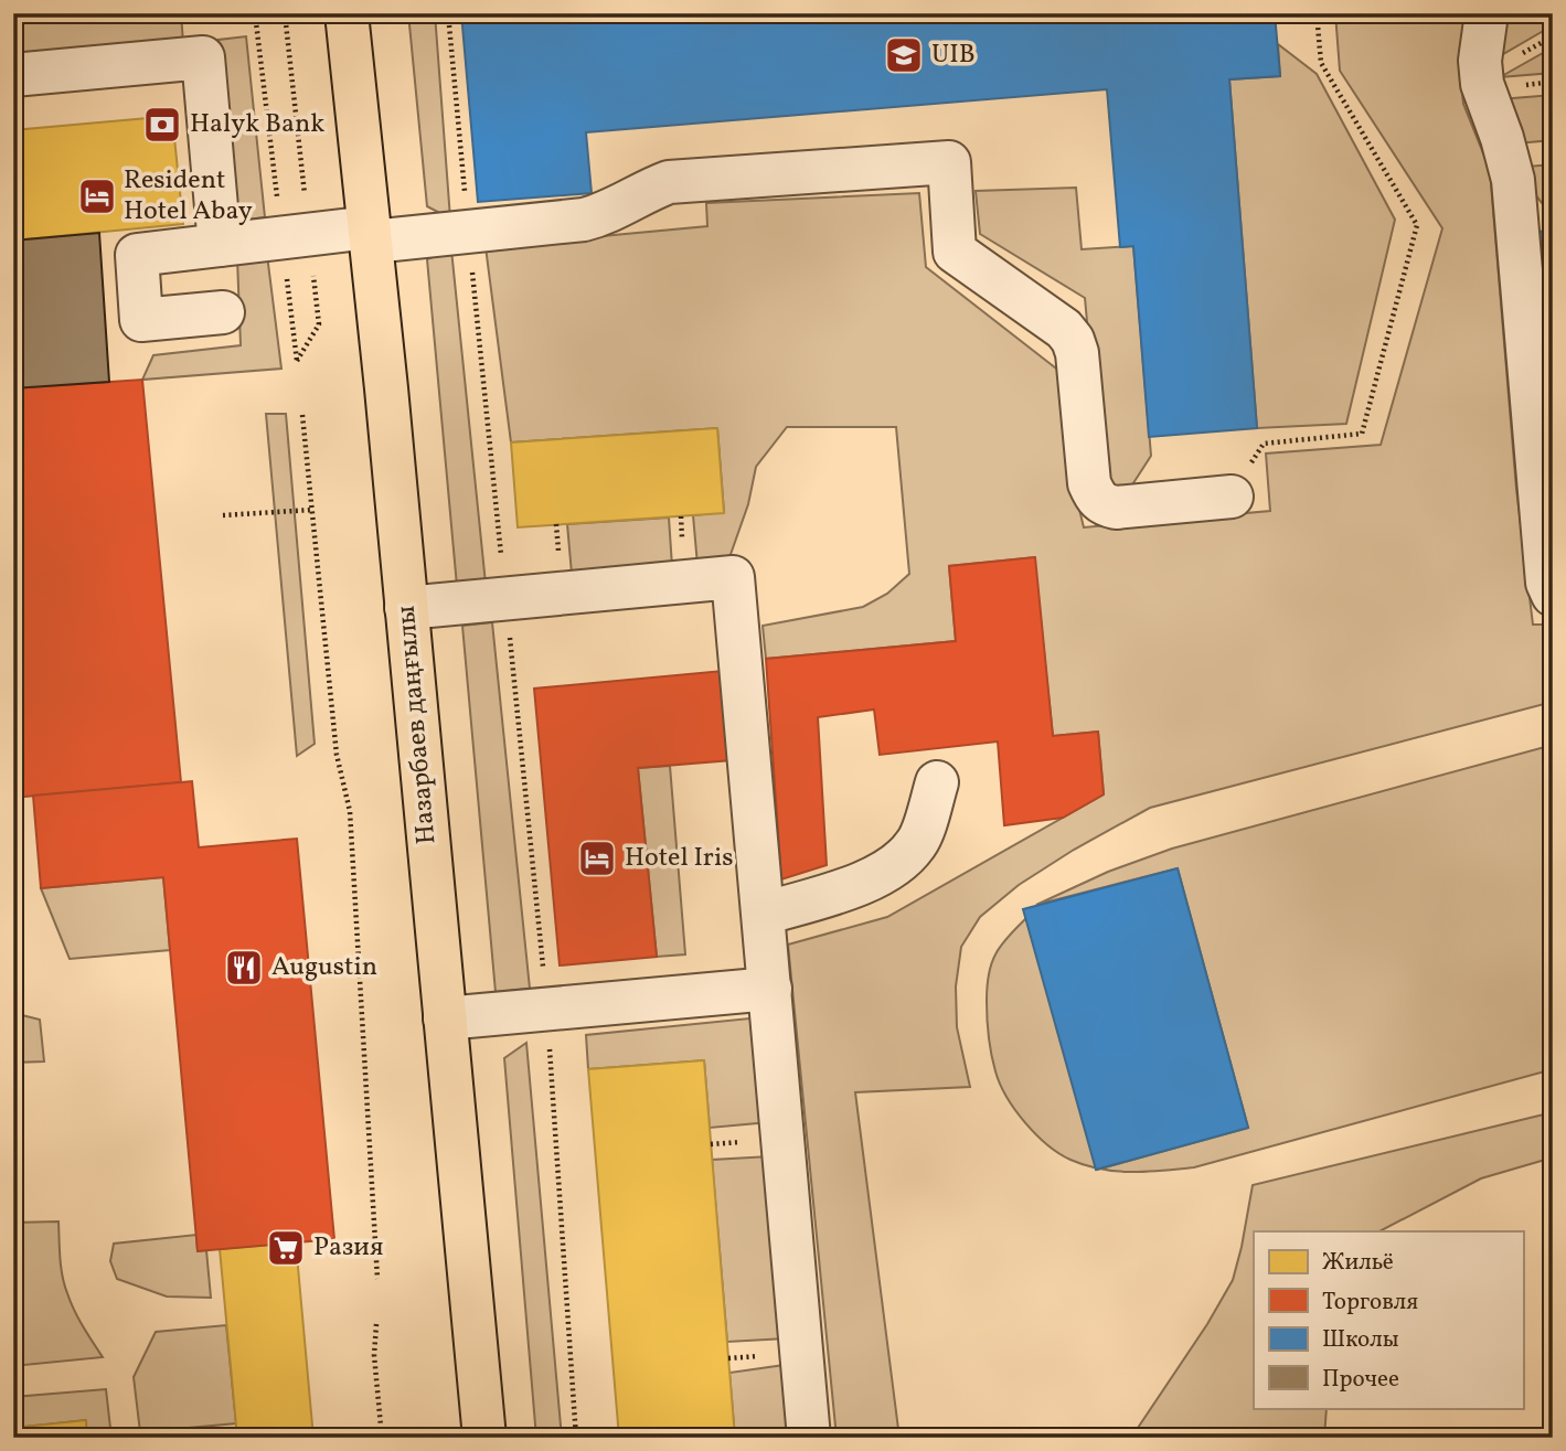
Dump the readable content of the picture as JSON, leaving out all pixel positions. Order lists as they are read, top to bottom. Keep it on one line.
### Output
{"streets":{"main road":["Назарбаев даңғылы"]},"places":{"school or university":["UIB"],"bank":["Halyk Bank"],"hotel":["Resident Hotel Abay","Hotel Iris"],"restaurant":["Augustin"],"supermarket":["Разия"]},"legend":["Жильё","Торговля","Школы","Прочее"]}
